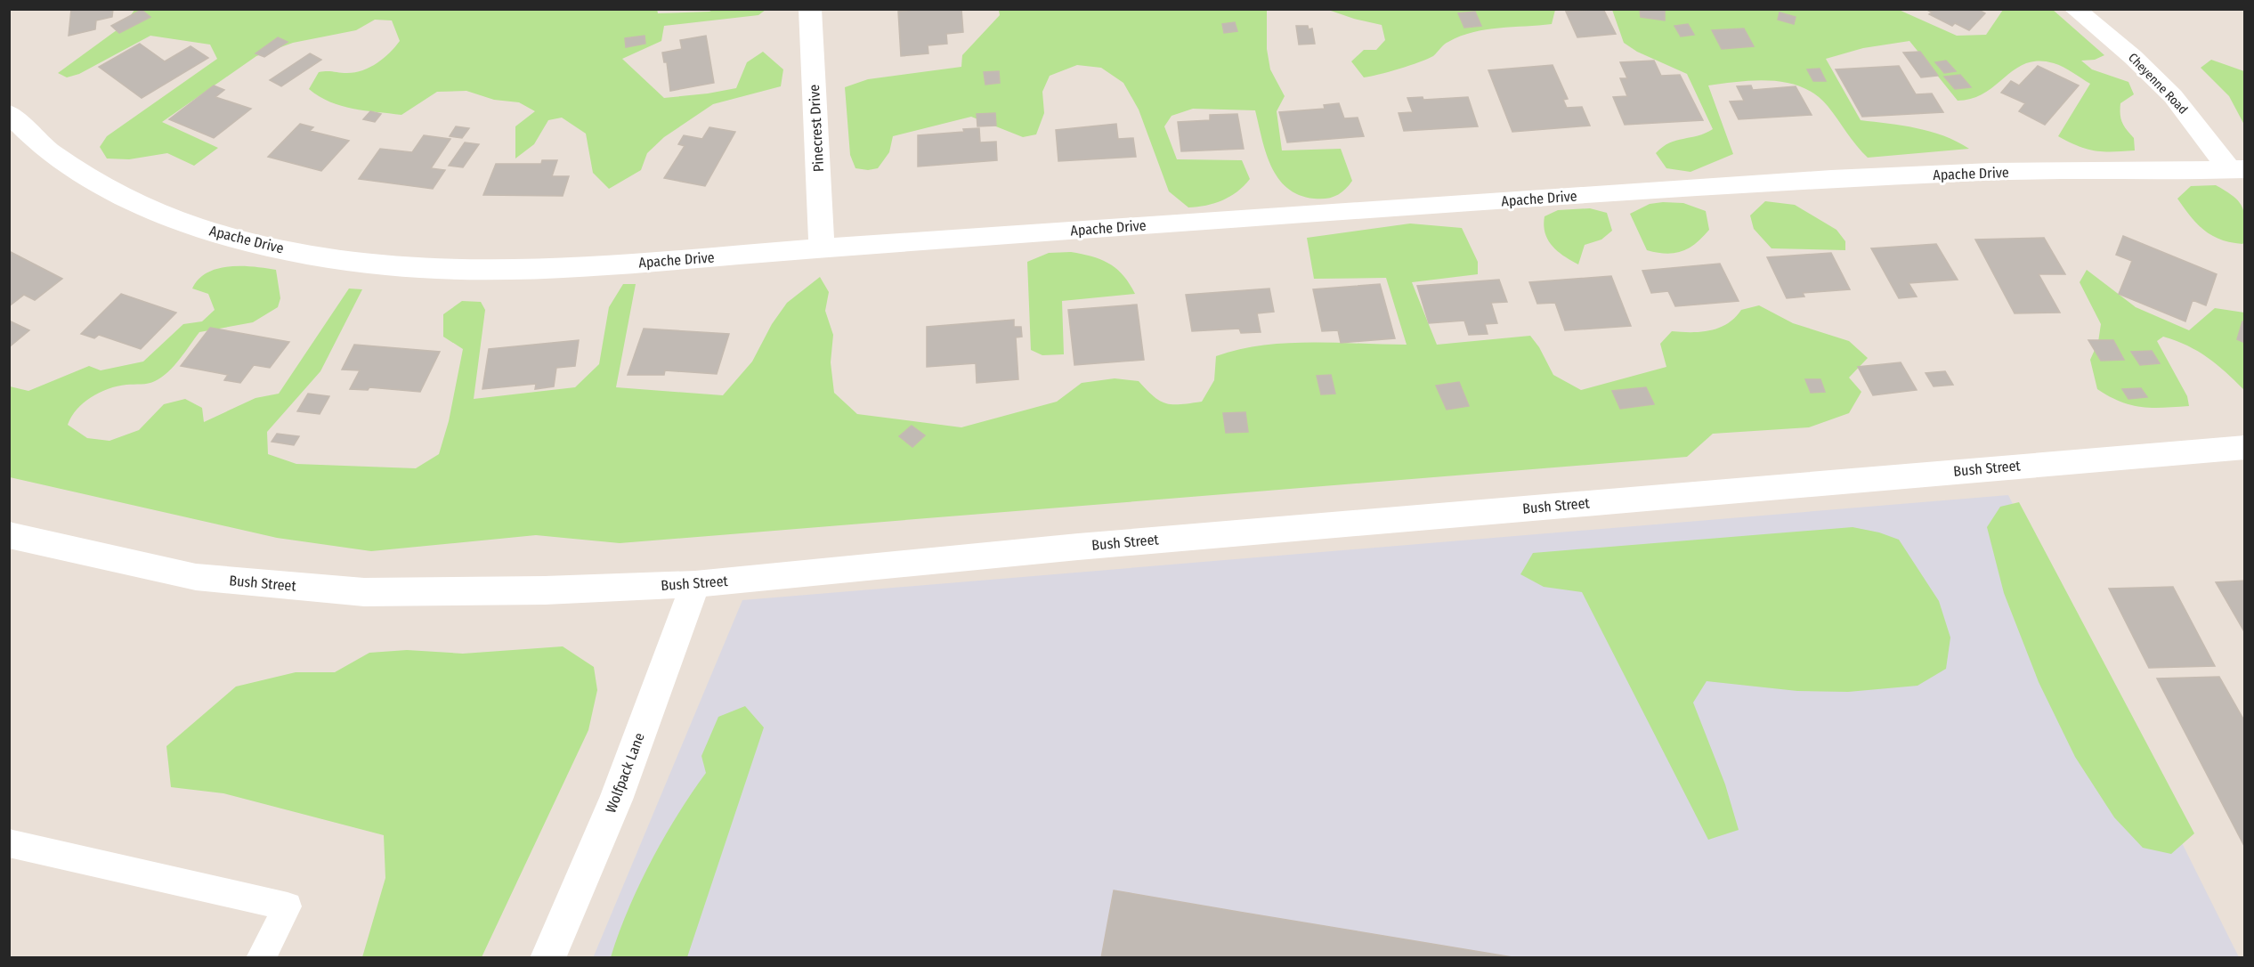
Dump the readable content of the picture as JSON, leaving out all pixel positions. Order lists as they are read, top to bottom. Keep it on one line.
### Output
{"streets":{"street":["Cheyenne Road","Pinecrest Drive","Apache Drive","Bush Street","Wolfpack Lane"]},"crossings":[["Cheyenne Road","Apache Drive"],["Pinecrest Drive","Apache Drive"],["Bush Street","Wolfpack Lane"]]}
